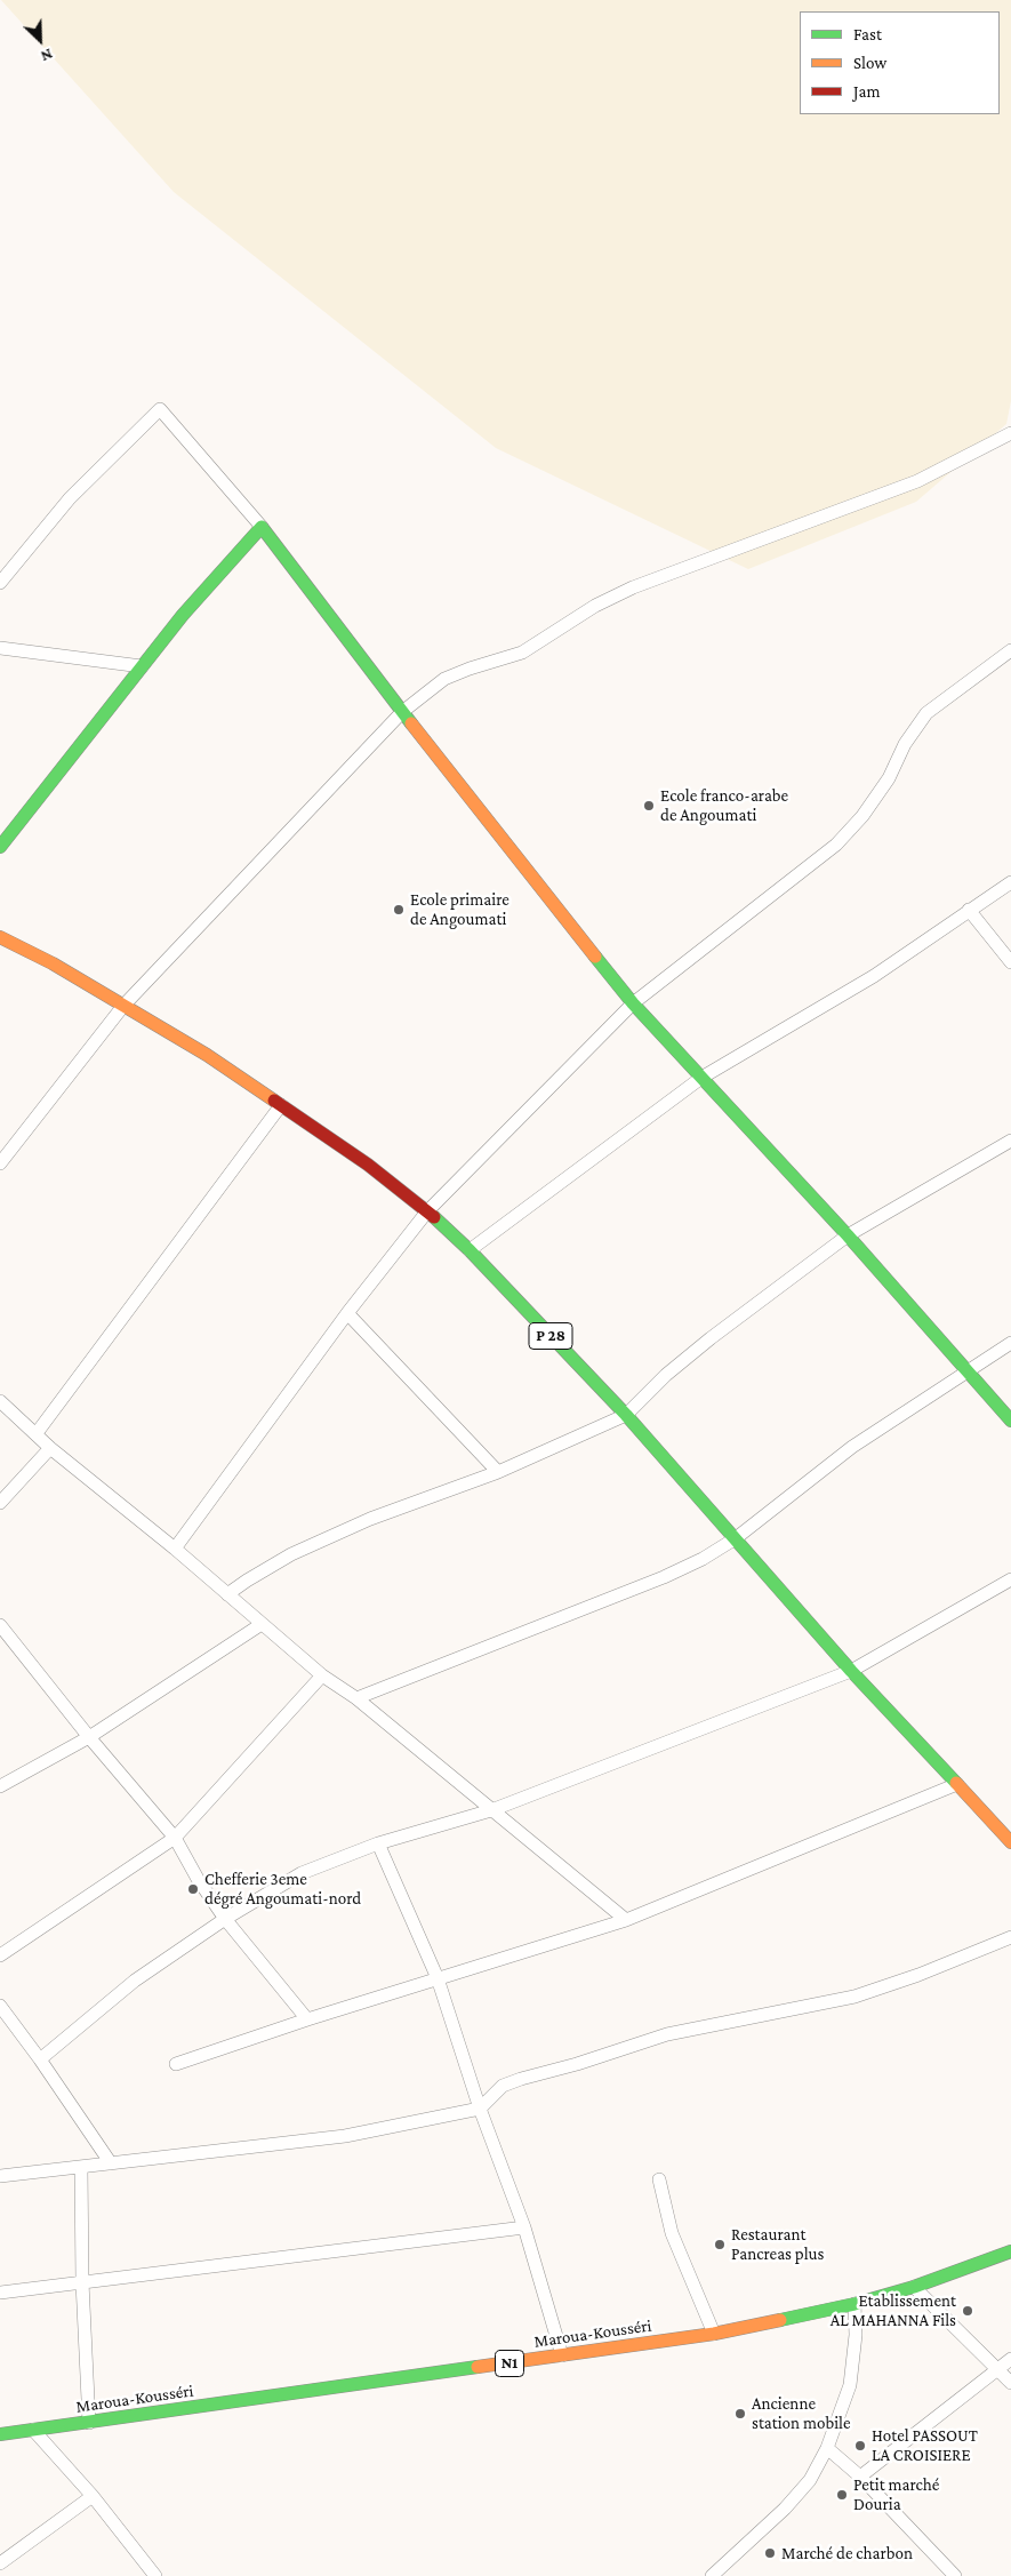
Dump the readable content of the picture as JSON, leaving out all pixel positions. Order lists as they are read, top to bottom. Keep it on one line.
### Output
{"streets":{"main road":["P 28","Maroua-Kousséri","N1"]},"places":["Ecole franco-arabe de Angoumati","Ecole primaire de Angoumati","Chefferie 3eme dégré Angoumati-nord","Restaurant Pancreas plus","Etablissement AL MAHANNA Fils","Ancienne station mobile","Hotel PASSOUT LA CROISIERE","Petit marché Douria","Marché de charbon"],"legend":["Fast","Slow","Jam"],"north":"bottom right"}
